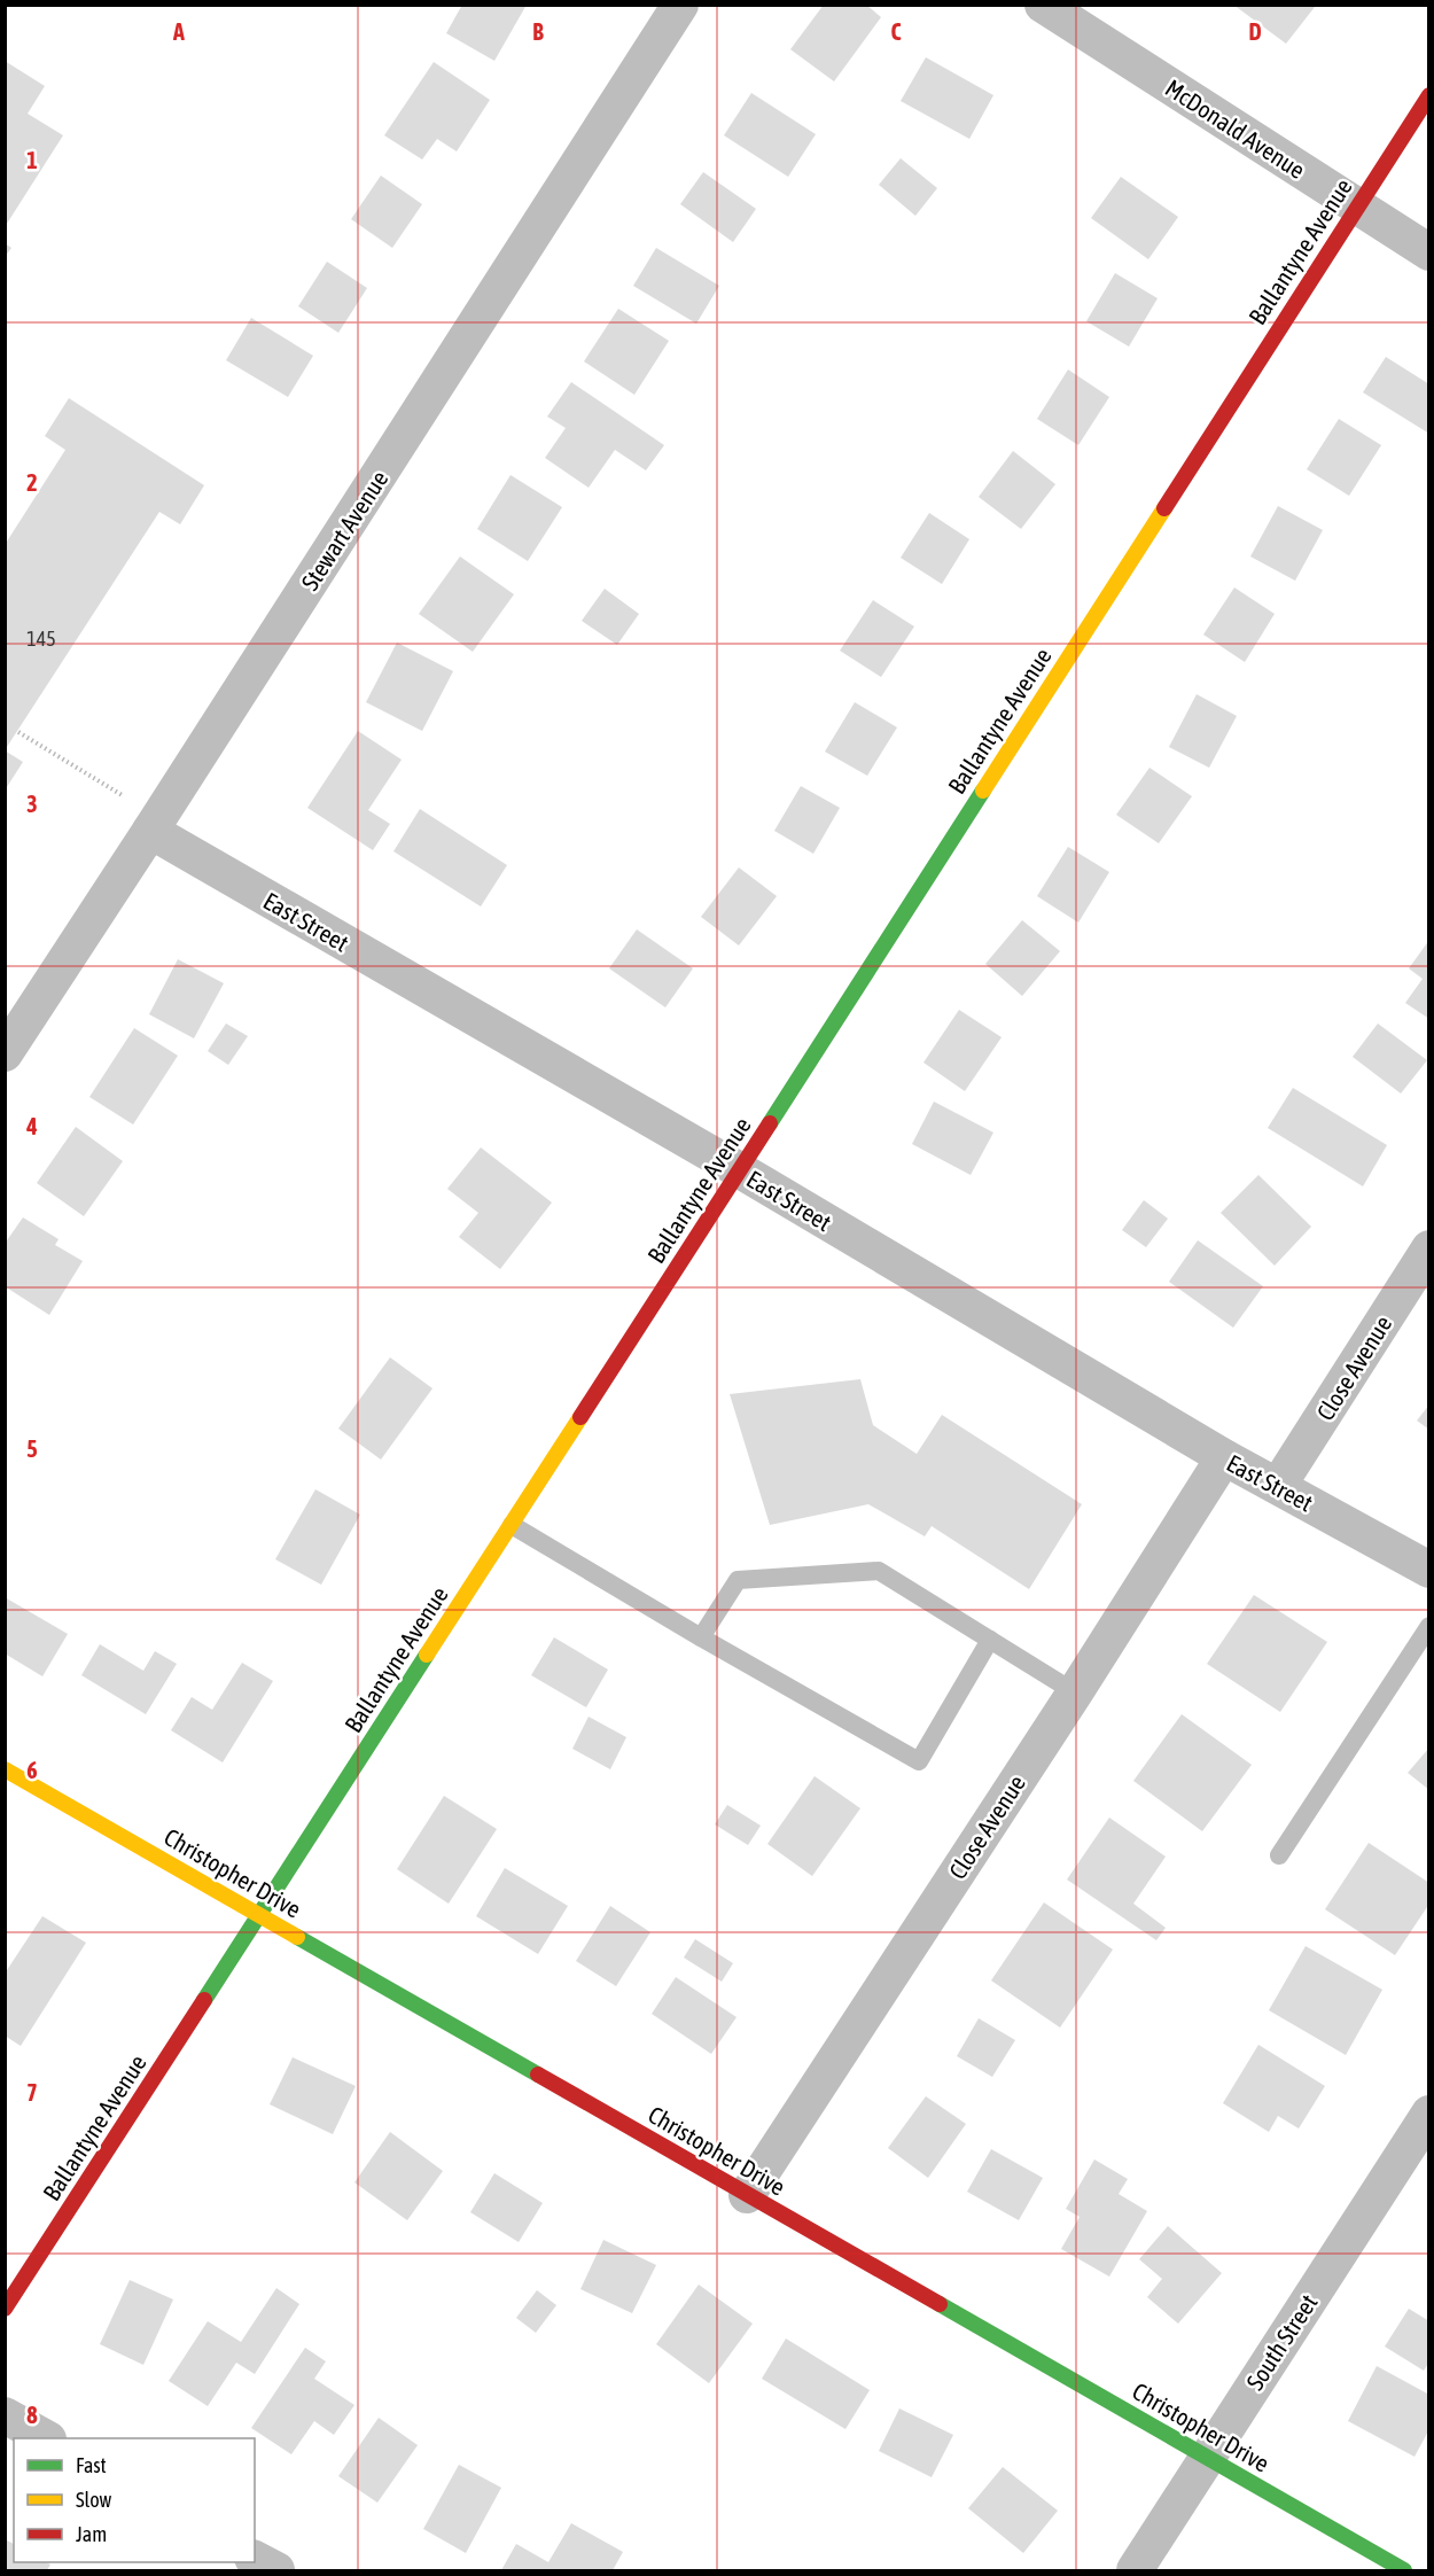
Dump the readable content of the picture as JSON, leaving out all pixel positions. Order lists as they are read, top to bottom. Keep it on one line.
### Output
{"streets":{"street":["McDonald Avenue","Ballantyne Avenue","Stewart Avenue","East Street","Close Avenue","Christopher Drive","South Street"]},"crossings":[["McDonald Avenue","Ballantyne Avenue"],["Ballantyne Avenue","East Street"],["Ballantyne Avenue","Christopher Drive"],["Stewart Avenue","East Street"],["East Street","Close Avenue"],["Close Avenue","Christopher Drive"],["Christopher Drive","South Street"]],"house_numbers":["145"],"legend":["Fast","Slow","Jam"],"grid":{"columns":["A","B","C","D"],"rows":["1","2","3","4","5","6","7","8"]}}
